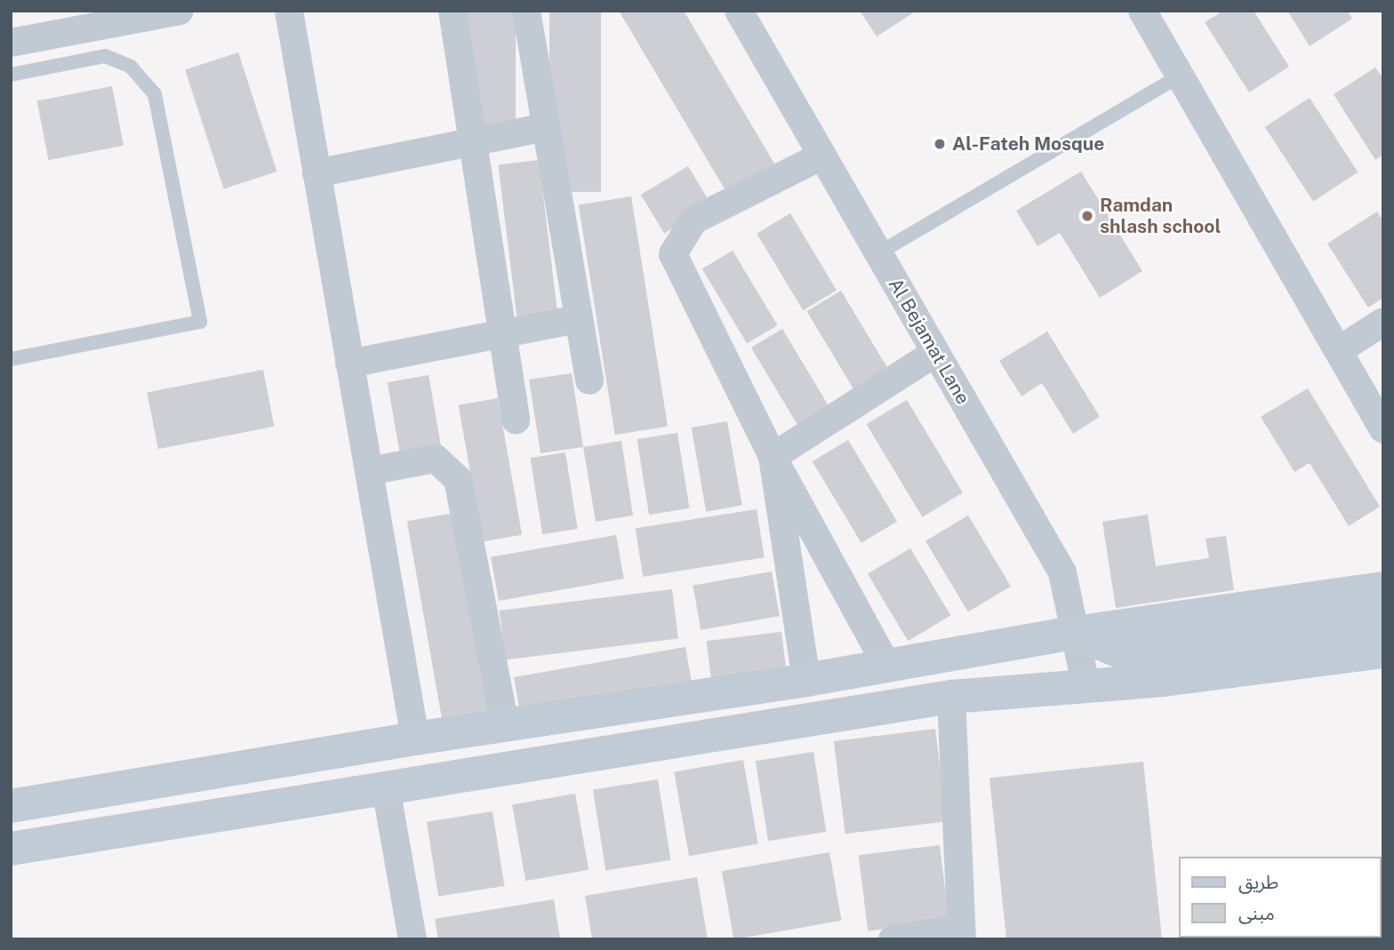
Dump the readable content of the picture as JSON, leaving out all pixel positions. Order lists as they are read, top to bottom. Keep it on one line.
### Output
{"streets":{"street":["Al Bejamat Lane"]},"places":["Al-Fateh Mosque","Ramdan shlash school"],"legend":["طريق","مبنى"]}
